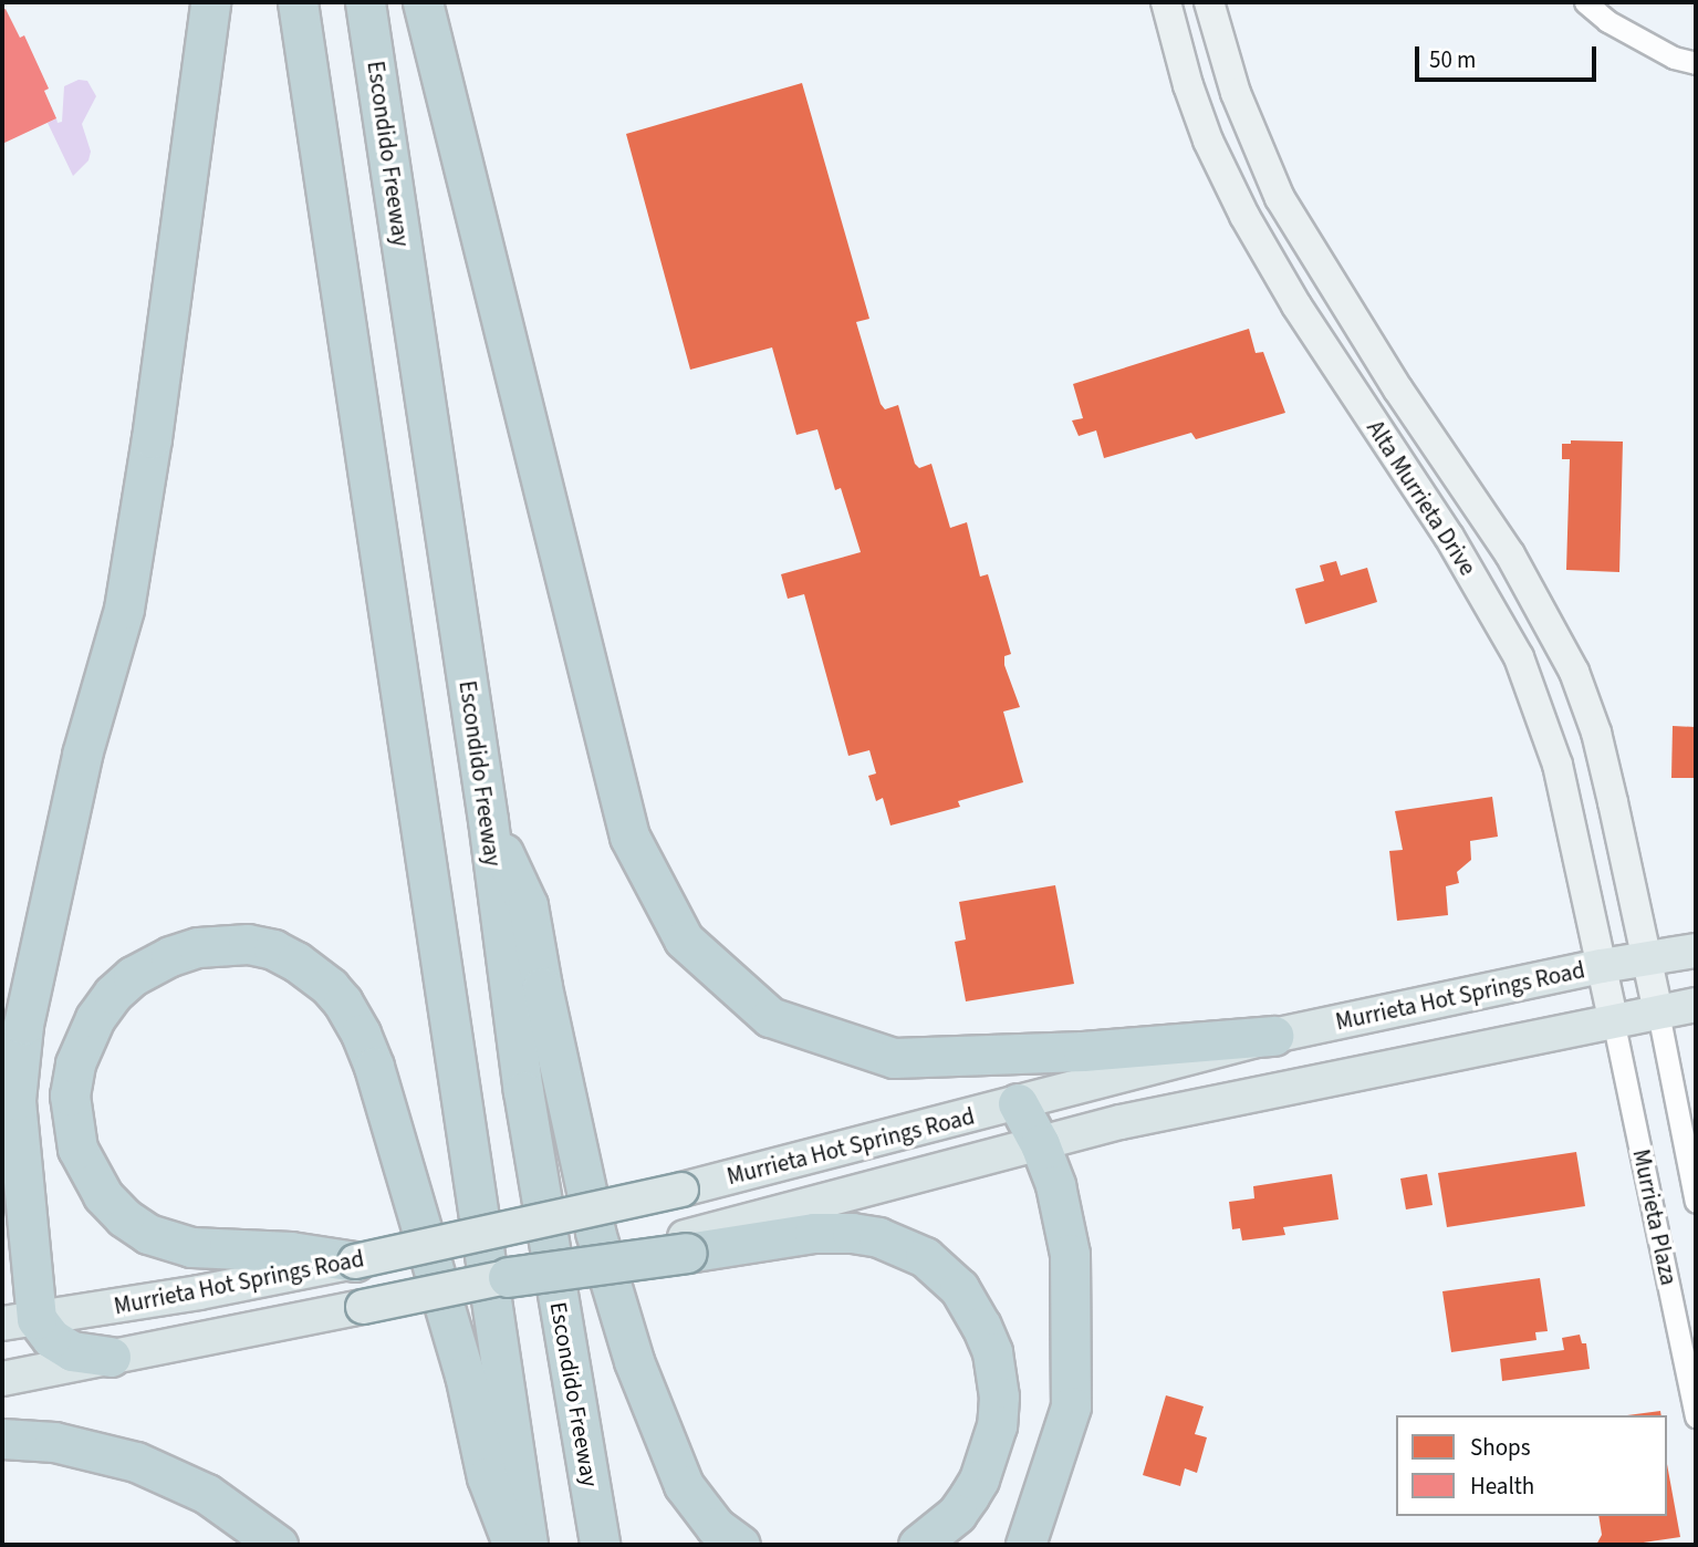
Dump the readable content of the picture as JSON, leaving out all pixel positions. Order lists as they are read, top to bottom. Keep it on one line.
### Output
{"streets":{"highway":["Escondido Freeway"],"main road":["Murrieta Hot Springs Road"],"street":["Alta Murrieta Drive","Murrieta Plaza"]},"crossings":[["Alta Murrieta Drive","Murrieta Hot Springs Road"],["Alta Murrieta Drive","Murrieta Plaza"],["Murrieta Hot Springs Road","Murrieta Plaza"]],"legend":["Shops","Health"],"scale_bar":"50 m"}
